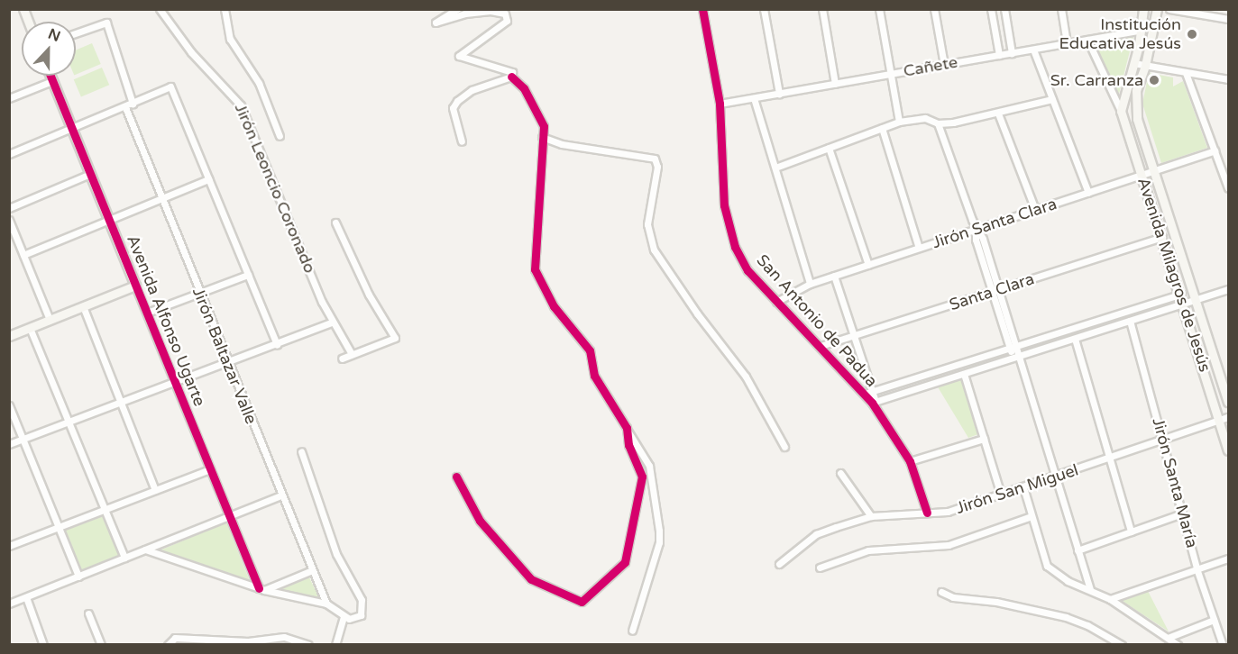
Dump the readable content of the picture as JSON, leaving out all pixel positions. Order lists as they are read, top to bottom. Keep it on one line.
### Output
{"streets":{"street":["Cañete","Jirón Leoncio Coronado","Jirón Santa Clara","Avenida Milagros de Jesús","Santa Clara","Avenida Alfonso Ugarte","San Antonio de Padua","Jirón Baltazar Valle","Jirón Santa María","Jirón San Miguel"]},"crossings":[["Cañete","Avenida Milagros de Jesús"],["Cañete","San Antonio de Padua"],["Jirón Santa Clara","Avenida Milagros de Jesús"],["Jirón Santa Clara","San Antonio de Padua"],["Avenida Milagros de Jesús","Santa Clara"],["Avenida Milagros de Jesús","Jirón San Miguel"],["Santa Clara","San Antonio de Padua"],["San Antonio de Padua","Jirón San Miguel"],["Jirón Santa María","Jirón San Miguel"]],"places":["Institución Educativa Jesús","Sr. Carranza"],"north":"top"}
